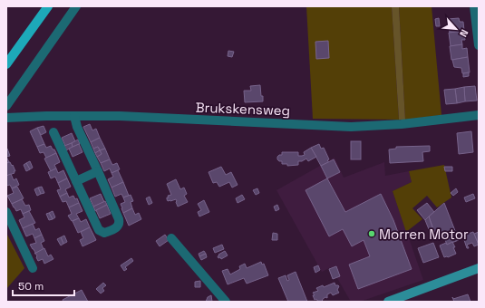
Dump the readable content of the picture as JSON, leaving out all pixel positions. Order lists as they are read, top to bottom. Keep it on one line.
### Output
{"streets":{"street":["Brukskensweg"]},"places":["Morren Motor"],"scale_bar":"50 m","north":"bottom right"}
